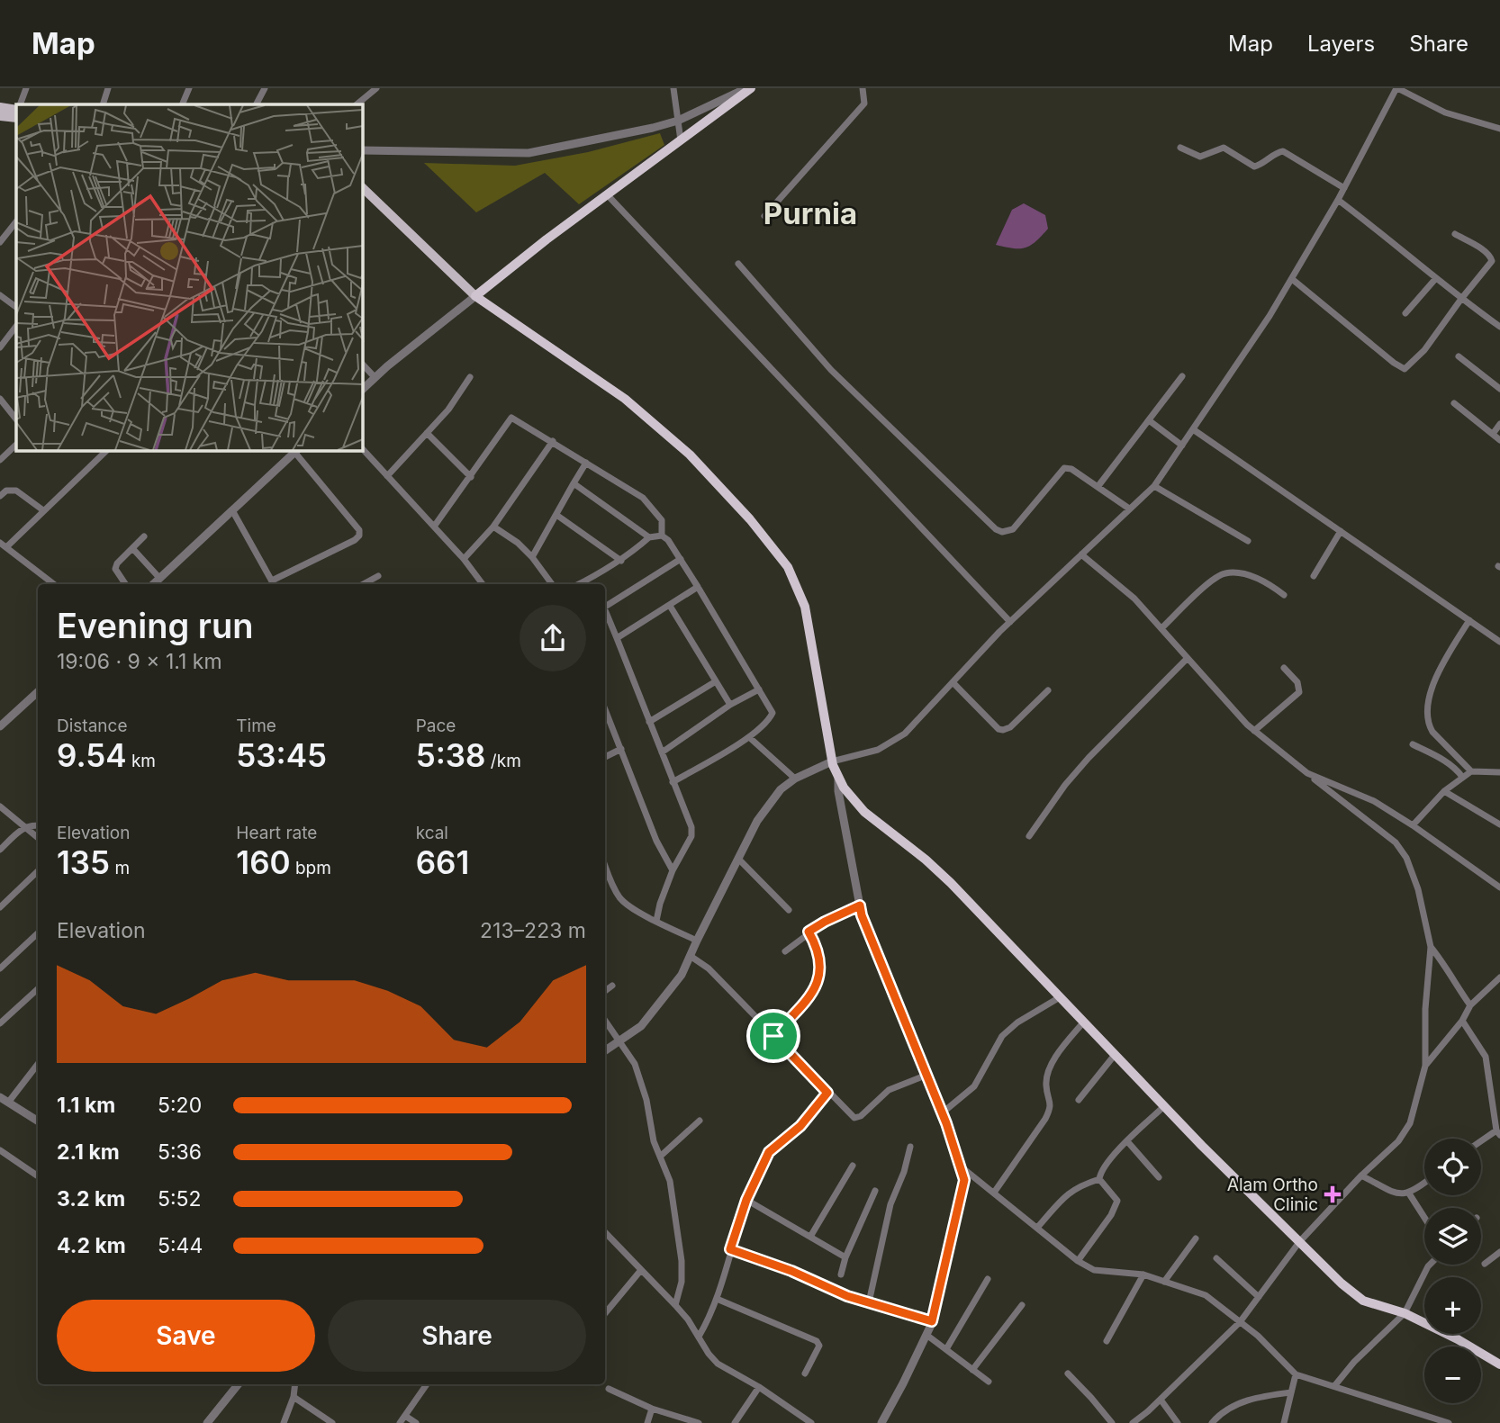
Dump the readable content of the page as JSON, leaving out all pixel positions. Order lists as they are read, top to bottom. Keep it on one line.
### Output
{"districts":["Purnia"],"places":{"health":["Alam Ortho Clinic"]},"page":{"header":"Map","nav":["Map","Layers","Share"],"heading":["Evening run","19:06 · 9 × 1.1 km"],"stats":[["Distance","9.54 km"],["Time","53:45"],["Pace","5:38 /km"],["Elevation","135 m"],["Heart rate","160 bpm"],["kcal","661"]],"chart":["Elevation","213–223 m"],"list":[{"name":"1.1 km","note":"5:20"},{"name":"2.1 km","note":"5:36"},{"name":"3.2 km","note":"5:52"},{"name":"4.2 km","note":"5:44"}],"map_buttons":["+","−"],"buttons":["Save","Share"]}}
